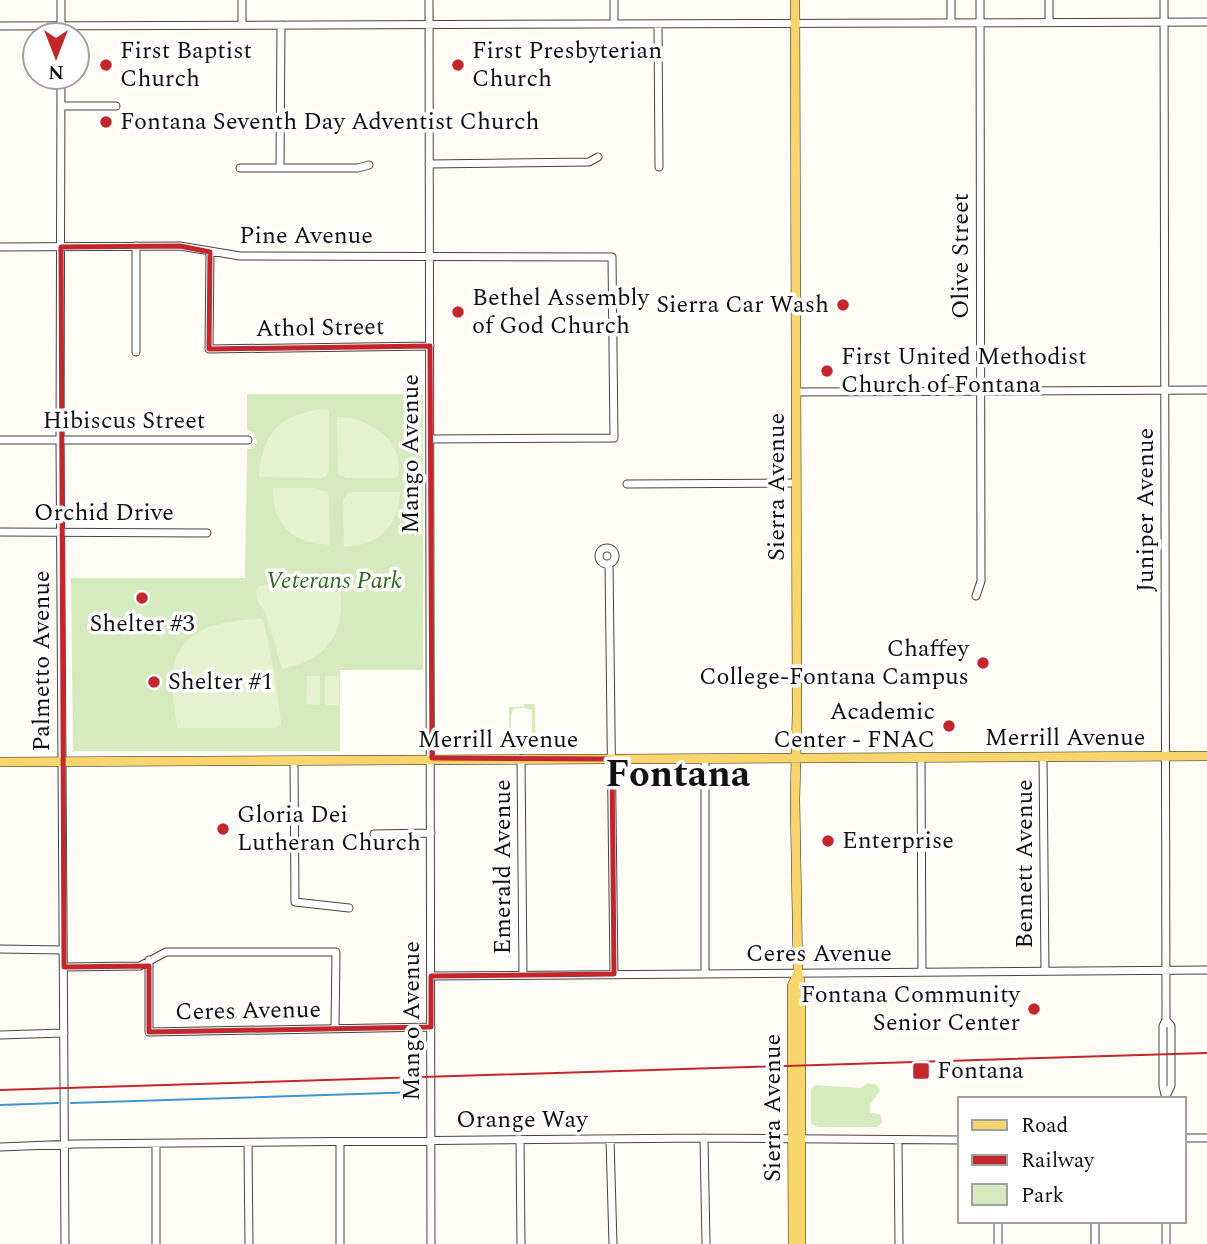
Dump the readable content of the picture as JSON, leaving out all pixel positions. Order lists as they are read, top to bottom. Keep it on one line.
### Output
{"streets":{"main road":["Sierra Avenue","Merrill Avenue"],"street":["Pine Avenue","Olive Street","Athol Street","Hibiscus Street","Mango Avenue","Juniper Avenue","Orchid Drive","Palmetto Avenue","Bennett Avenue","Emerald Avenue","Ceres Avenue","Orange Way"]},"crossings":[["Pine Avenue","Athol Street"],["Pine Avenue","Mango Avenue"],["Pine Avenue","Palmetto Avenue"],["Athol Street","Mango Avenue"],["Hibiscus Street","Palmetto Avenue"],["Mango Avenue","Merrill Avenue"],["Mango Avenue","Ceres Avenue"],["Mango Avenue","Orange Way"],["Sierra Avenue","Merrill Avenue"],["Sierra Avenue","Ceres Avenue"],["Sierra Avenue","Orange Way"],["Juniper Avenue","Merrill Avenue"],["Juniper Avenue","Ceres Avenue"],["Orchid Drive","Palmetto Avenue"],["Palmetto Avenue","Merrill Avenue"],["Palmetto Avenue","Orange Way"],["Merrill Avenue","Bennett Avenue"],["Merrill Avenue","Emerald Avenue"],["Bennett Avenue","Ceres Avenue"],["Emerald Avenue","Ceres Avenue"]],"districts":["Fontana"],"parks":["Veterans Park"],"places":{"other":["First Baptist Church","First Presbyterian Church","Fontana Seventh Day Adventist Church","Sierra Car Wash","Bethel Assembly of God Church","First United Methodist Church of Fontana","Shelter #3","Chaffey College-Fontana Campus","Shelter #1","Academic Center - FNAC","Gloria Dei Lutheran Church","Enterprise","Fontana Community Senior Center"],"transit":["Fontana"]},"legend":["Road","Railway","Park"],"north":"bottom"}
